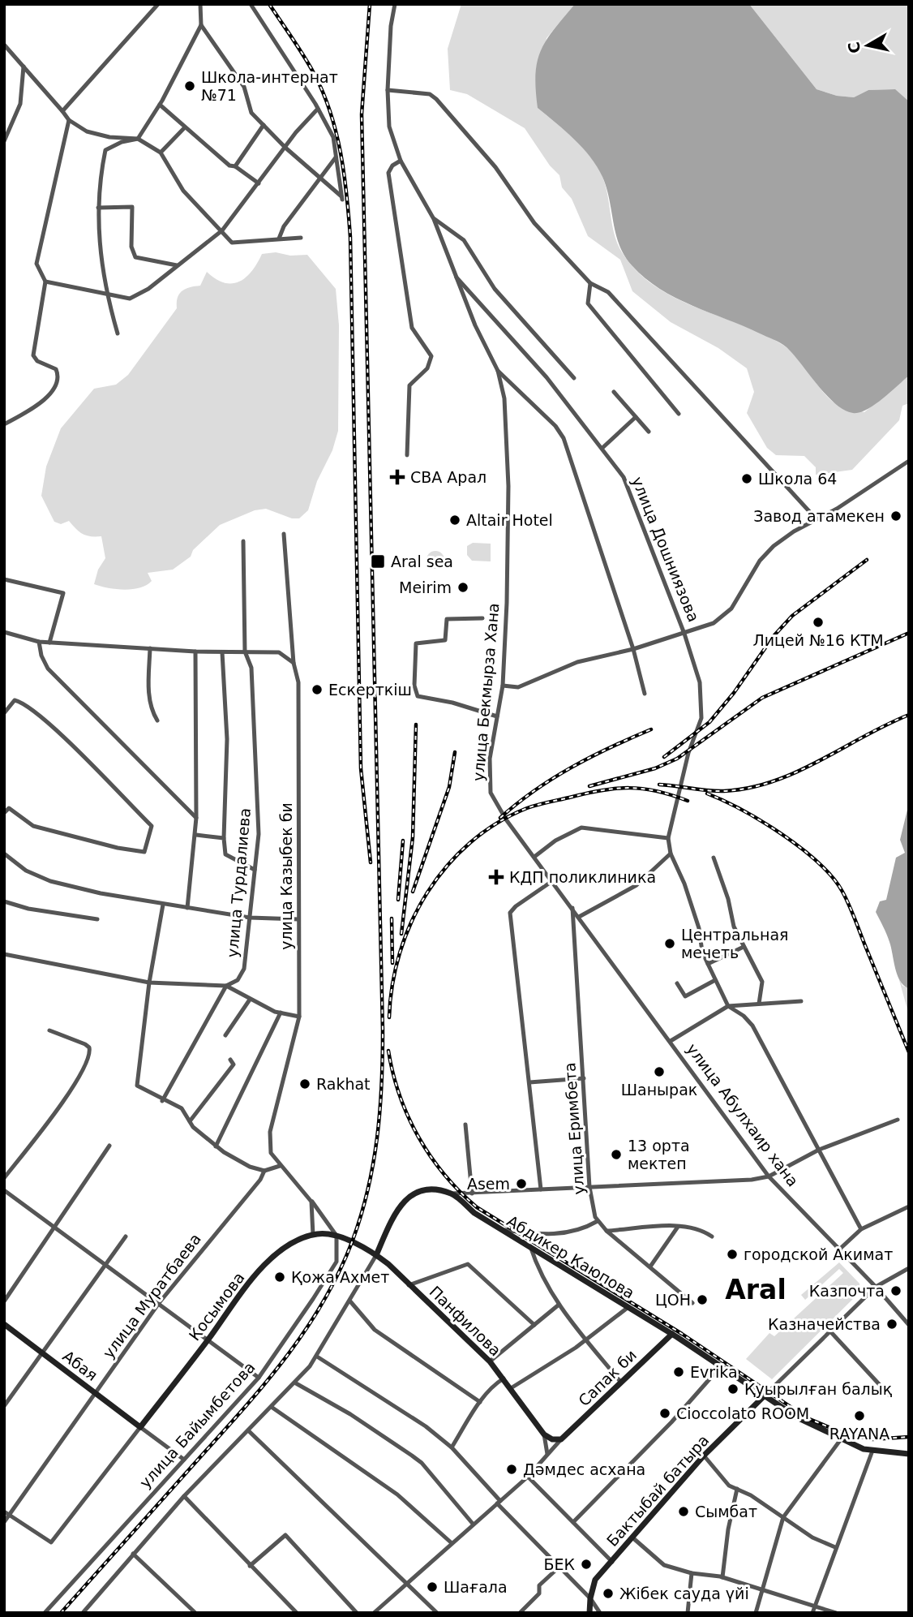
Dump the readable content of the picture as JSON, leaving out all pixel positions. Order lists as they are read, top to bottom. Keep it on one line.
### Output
{"streets":{"street":["улица Дошниязова","улица Бекмырза Хана","улица Казыбек би","улица Турдалиева","улица Абулхаир хана","улица Еримбета","Абдикер Каюпова","улица Муратбаева","Косымова","Панфилова","Абая","Сапак би","улица Байымбетова","Бактыбай батыра"]},"crossings":[["улица Бекмырза Хана","улица Абулхаир хана"],["улица Бекмырза Хана","улица Еримбета"],["улица Казыбек би","Косымова"],["улица Казыбек би","Панфилова"],["улица Казыбек би","улица Байымбетова"],["улица Абулхаир хана","улица Еримбета"],["Абдикер Каюпова","Сапак би"],["Абдикер Каюпова","Бактыбай батыра"],["улица Муратбаева","Абая"],["Косымова","Панфилова"],["Косымова","Абая"],["Косымова","улица Байымбетова"],["Панфилова","улица Байымбетова"]],"districts":["Aral"],"places":{"other":["Школа-интернат №71","Школа 64","Завод атамекен","Altair Hotel","Meirim","Лицей №16 КТМ","Ескерткіш","Центральная мечеть","Шанырак","Rakhat","13 орта мектеп","Asem","городской Акимат","Қожа Ахмет","Казпочта","ЦОН","Казначейства","Evrika","Қуырылған балық","Cioccolato ROOM","RAYANA","Дәмдес асхана","Сымбат","БЕК","Шағала","Жібек сауда үйі"],"health":["СВА Арал","КДП поликлиника"],"transit":["Aral sea"]},"north":"left"}
